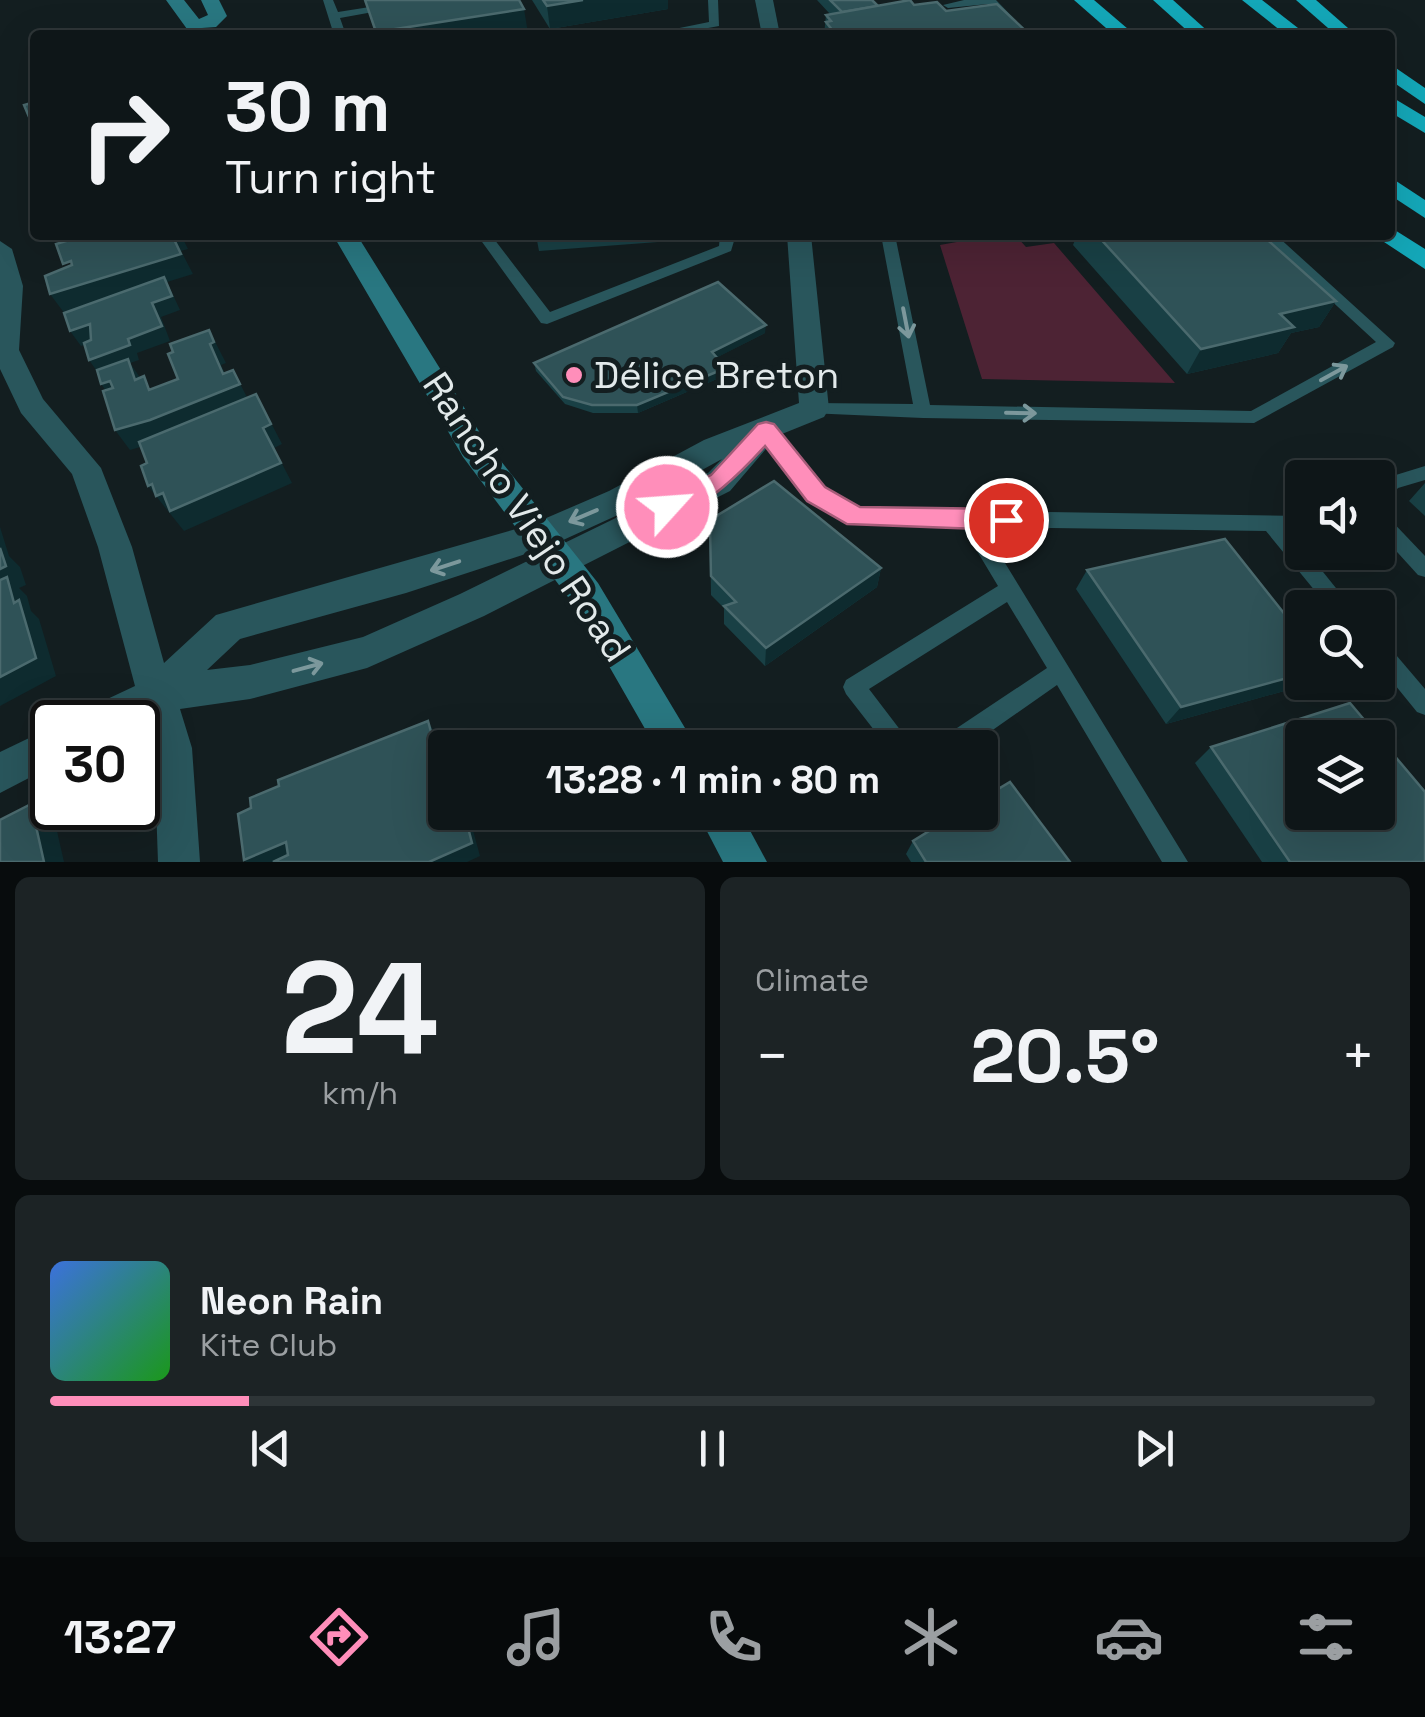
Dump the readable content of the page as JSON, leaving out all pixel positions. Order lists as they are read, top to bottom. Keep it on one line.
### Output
{"streets":{"main road":["Rancho Viejo Road"]},"places":["Délice Breton"],"page":{"turn":["30 m","Turn right"],"limit":"30","trip":"13:28 · 1 min · 80 m","tile":[["24","km/h"],"Climate"],"heat":["−","20.5°","+"],"song":["Neon Rain","Kite Club"],"tabs":"13:27"}}
